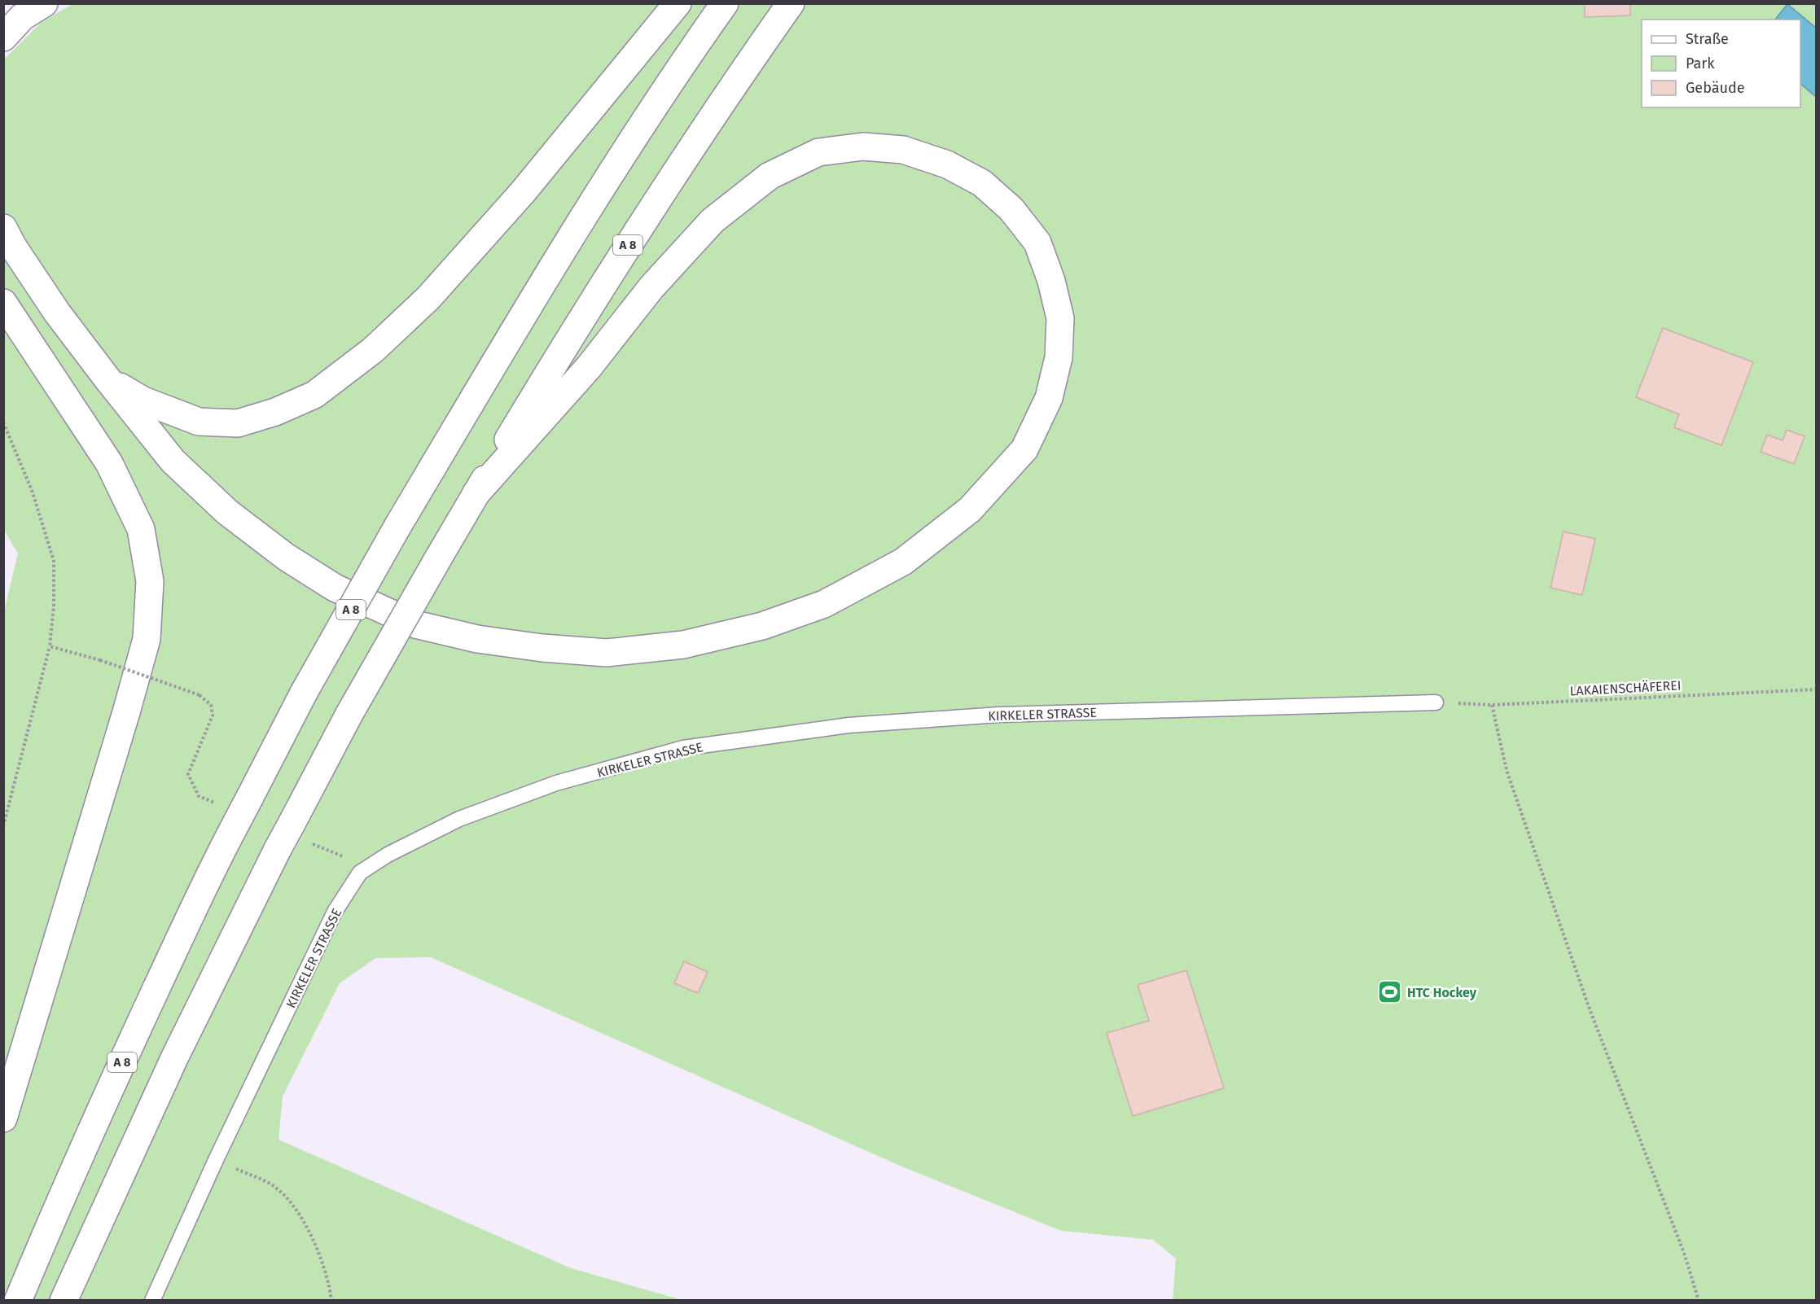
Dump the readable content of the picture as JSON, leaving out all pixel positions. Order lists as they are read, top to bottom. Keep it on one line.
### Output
{"streets":{"main road":["A 8"],"lane":["KIRKELER STRASSE"],"path":["LAKAIENSCHÄFEREI"]},"crossings":[["LAKAIENSCHÄFEREI","KIRKELER STRASSE"]],"places":{"sports":["HTC Hockey"]},"legend":["Straße","Park","Gebäude"]}
